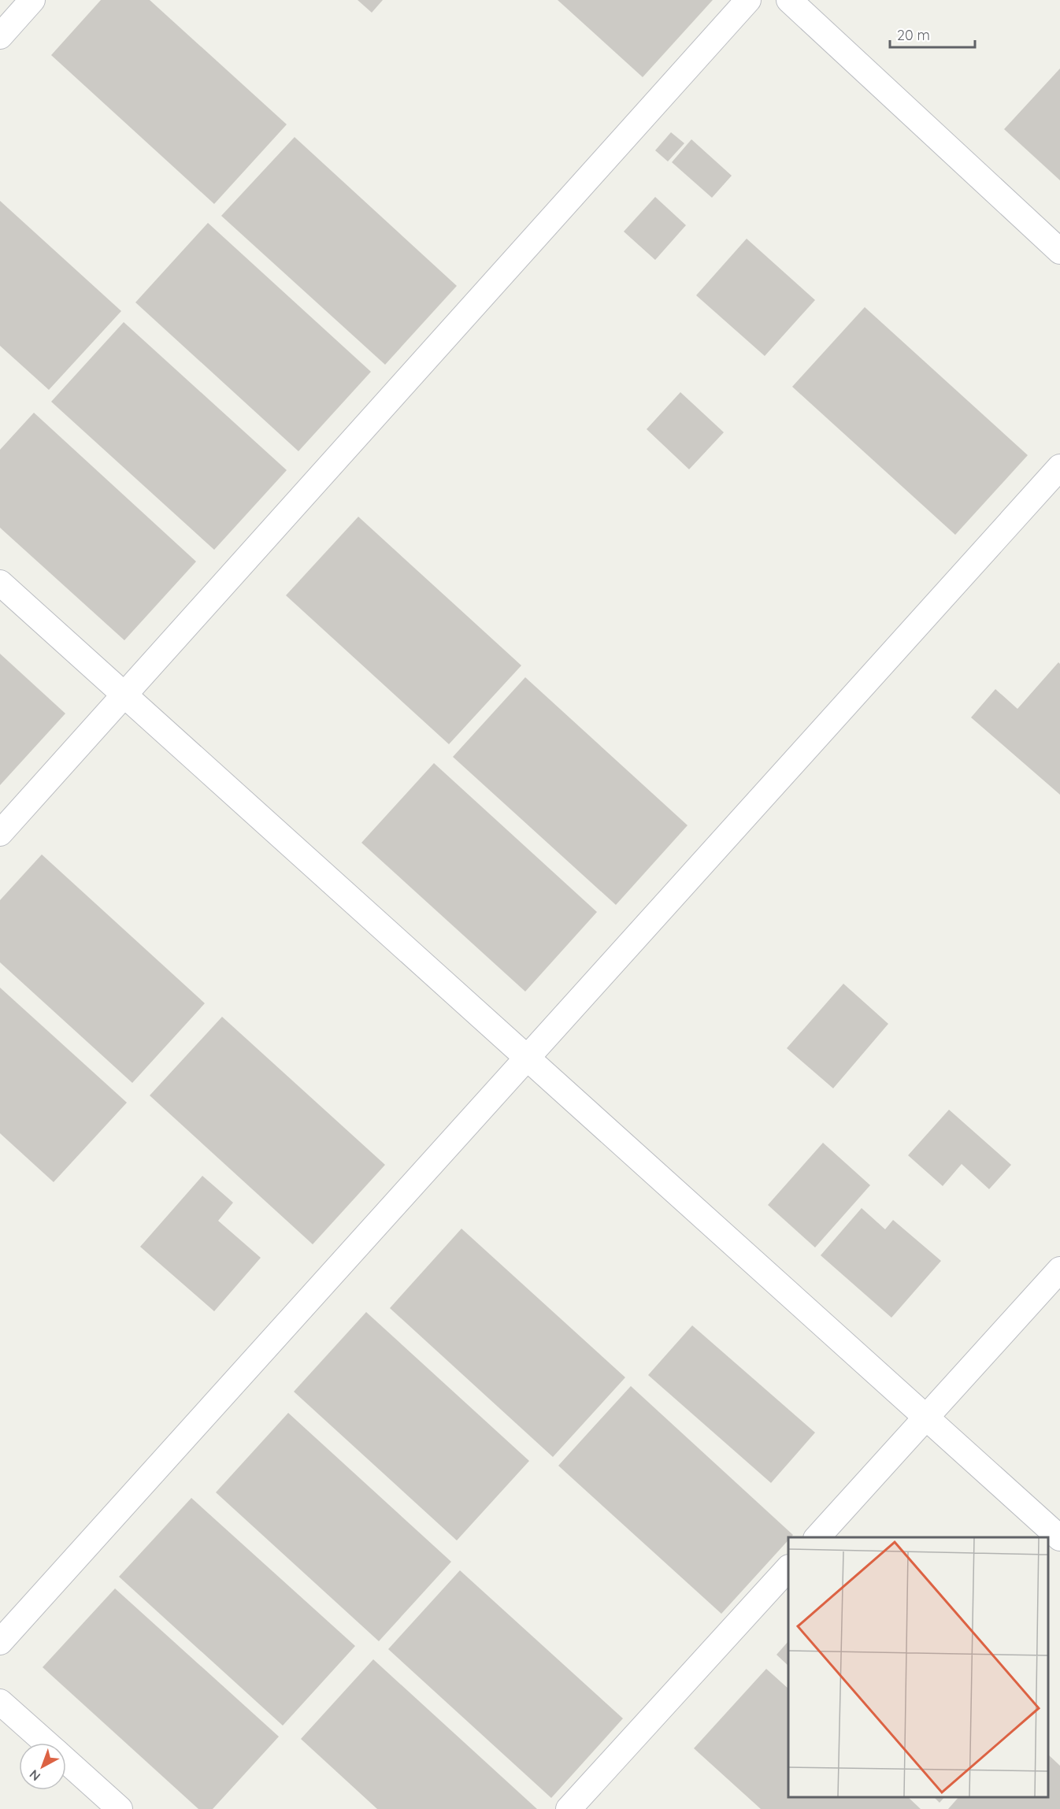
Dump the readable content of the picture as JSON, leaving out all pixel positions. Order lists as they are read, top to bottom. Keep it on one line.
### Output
{"scale_bar":"20 m","north":"bottom left"}
